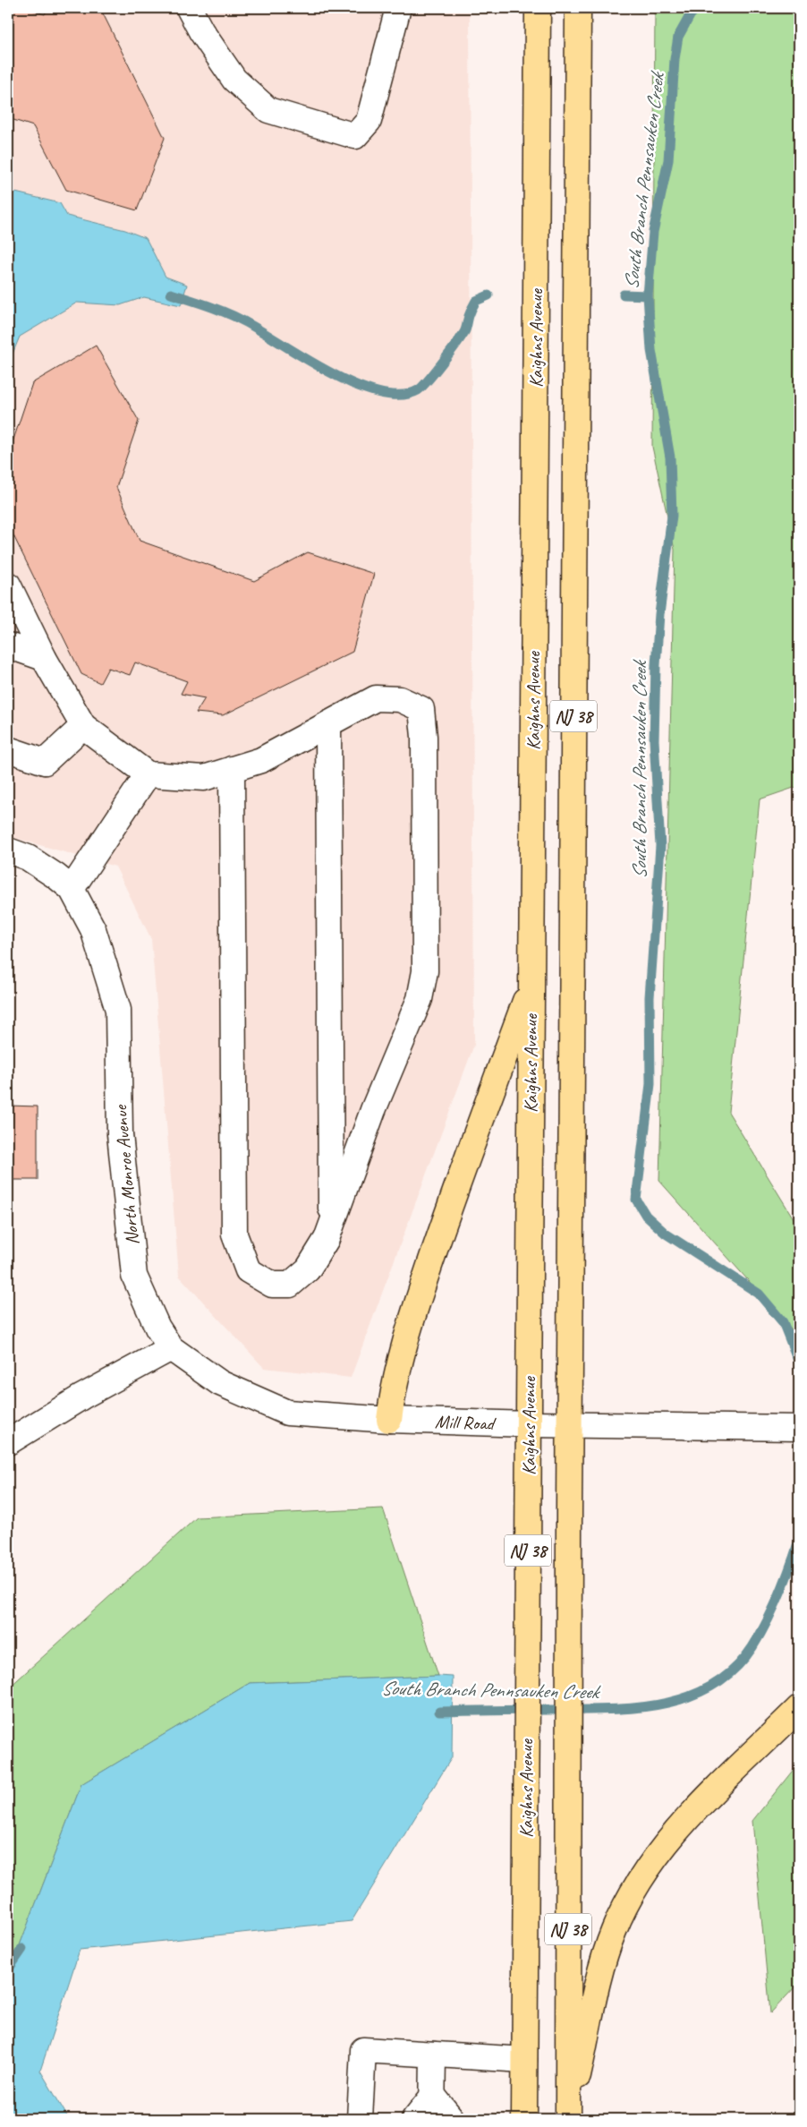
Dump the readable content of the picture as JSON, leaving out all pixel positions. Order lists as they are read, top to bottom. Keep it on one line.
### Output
{"streets":{"highway":["Kaighns Avenue","NJ 38"],"street":["North Monroe Avenue","Mill Road"]},"crossings":[["Kaighns Avenue","Mill Road"],["NJ 38","Mill Road"],["North Monroe Avenue","Mill Road"]],"water":["South Branch Pennsauken Creek"]}
